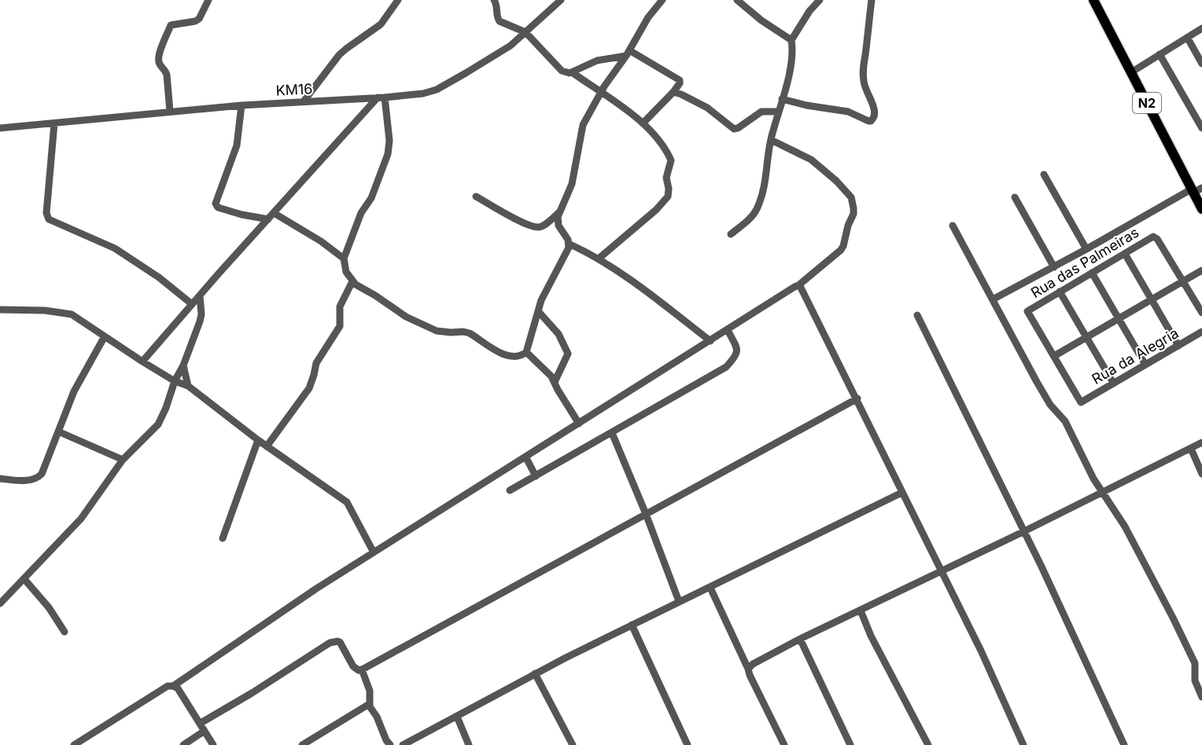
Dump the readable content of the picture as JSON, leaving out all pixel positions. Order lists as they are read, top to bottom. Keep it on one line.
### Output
{"streets":{"main road":["N2"],"street":["KM16","Rua das Palmeiras","Rua da Alegria"]},"crossings":[["Rua das Palmeiras","Rua da Alegria"]]}
